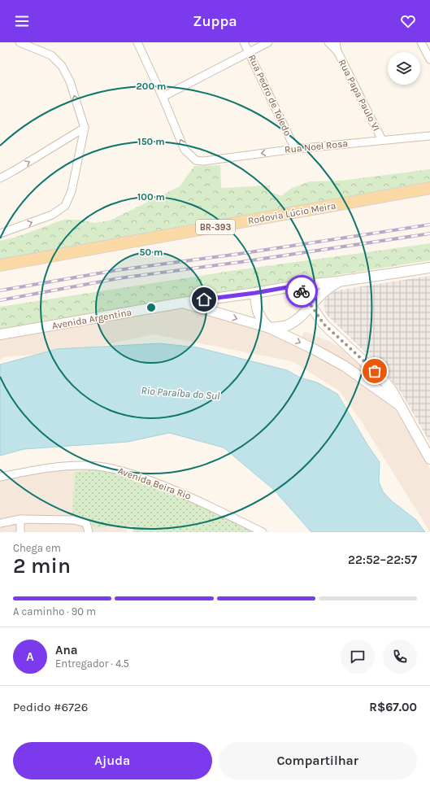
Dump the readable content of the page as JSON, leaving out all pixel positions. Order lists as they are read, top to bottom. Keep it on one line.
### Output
{"streets":{"main road":["Rodovia Lúcio Meira","BR-393"],"street":["Rua Pedro de Toledo","Rua Papa Paulo VI","Rua Noel Rosa","Avenida Argentina","Avenida Beira Rio"]},"crossings":[["Rua Pedro de Toledo","Rua Noel Rosa"],["Rua Papa Paulo VI","Rua Noel Rosa"]],"one_way":["Rua Noel Rosa"],"water":["Rio Paraíba do Sul"],"page":{"header":"Zuppa","heading":["2 min","Chega em","22:52–22:57"],"panel":["Ana","Entregador · 4.5","Pedido #6726","R$67.00"],"bar":"A caminho · 90 m","round":"A","buttons":["Ajuda","Compartilhar"]},"rings":["200 m","150 m","100 m","50 m"]}
